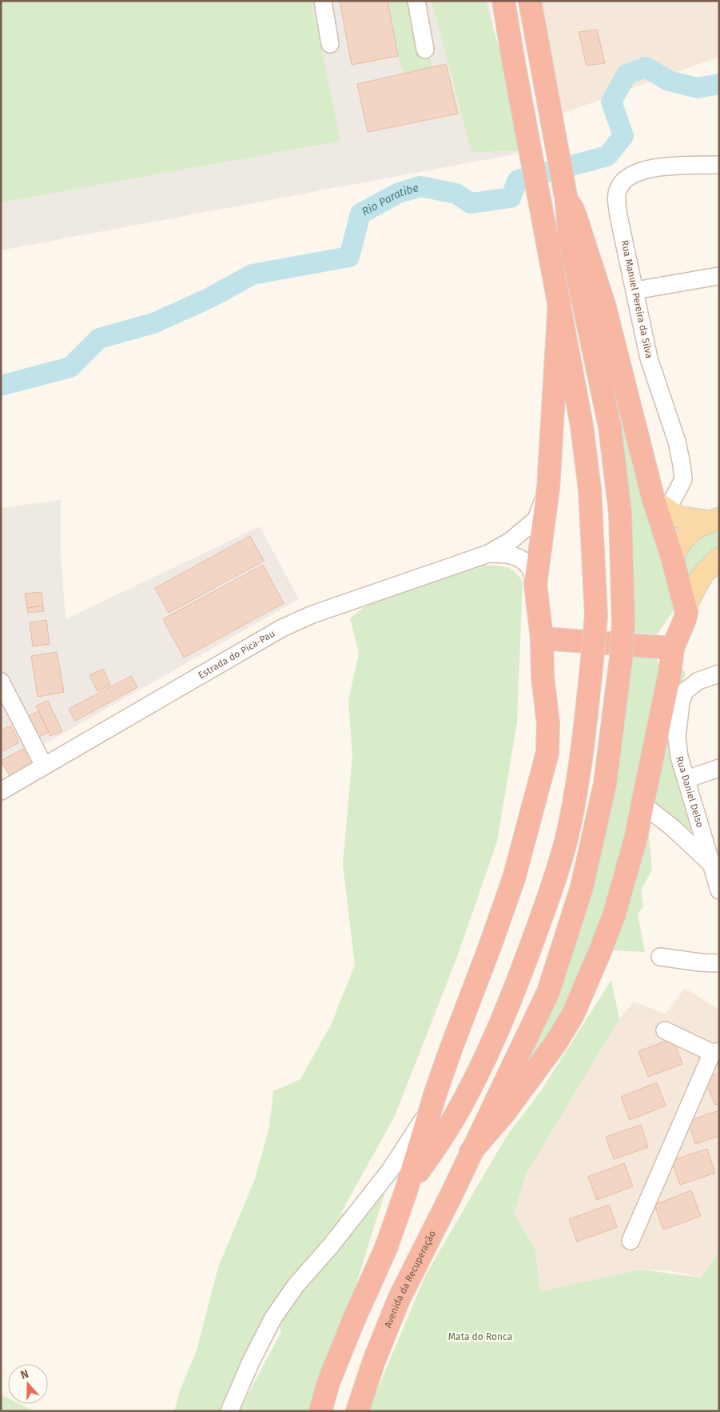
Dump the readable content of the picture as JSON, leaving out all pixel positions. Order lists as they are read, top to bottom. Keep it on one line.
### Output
{"streets":{"highway":["Avenida da Recuperação"],"street":["Rua Manuel Pereira da Silva","Estrada do Pica-Pau","Rua Daniel Delso"]},"water":["Rio Paratibe"],"parks":["Mata do Ronca"],"north":"top"}
